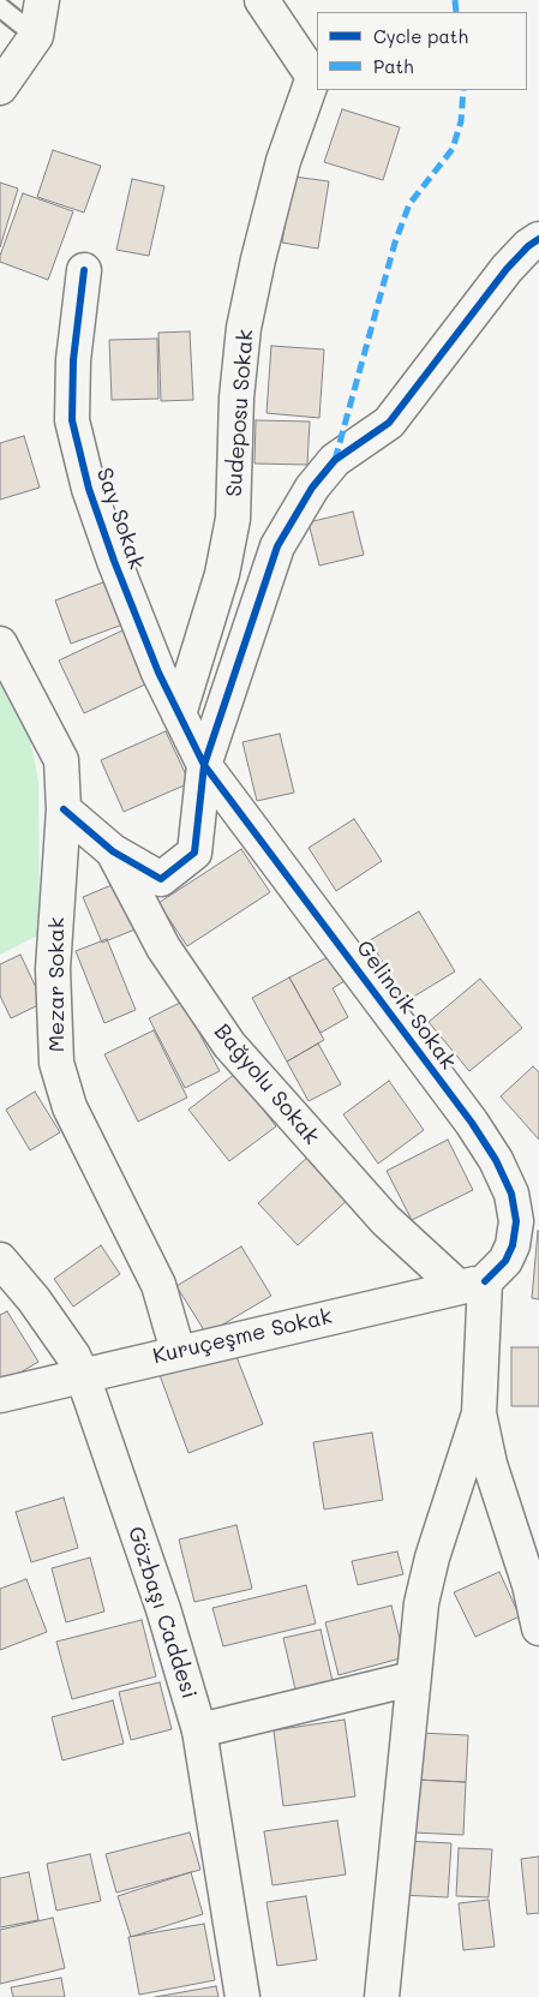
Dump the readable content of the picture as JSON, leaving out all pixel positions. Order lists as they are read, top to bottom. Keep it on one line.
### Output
{"streets":{"street":["Sudeposu Sokak","Say Sokak","Mezar Sokak","Gelincik Sokak","Bağyolu Sokak","Kuruçeşme Sokak","Gözbaşı Caddesi"]},"crossings":[["Sudeposu Sokak","Say Sokak"],["Say Sokak","Gelincik Sokak"],["Mezar Sokak","Kuruçeşme Sokak"],["Gelincik Sokak","Bağyolu Sokak"],["Gelincik Sokak","Kuruçeşme Sokak"],["Bağyolu Sokak","Kuruçeşme Sokak"],["Kuruçeşme Sokak","Gözbaşı Caddesi"]],"legend":["Cycle path","Path"]}
